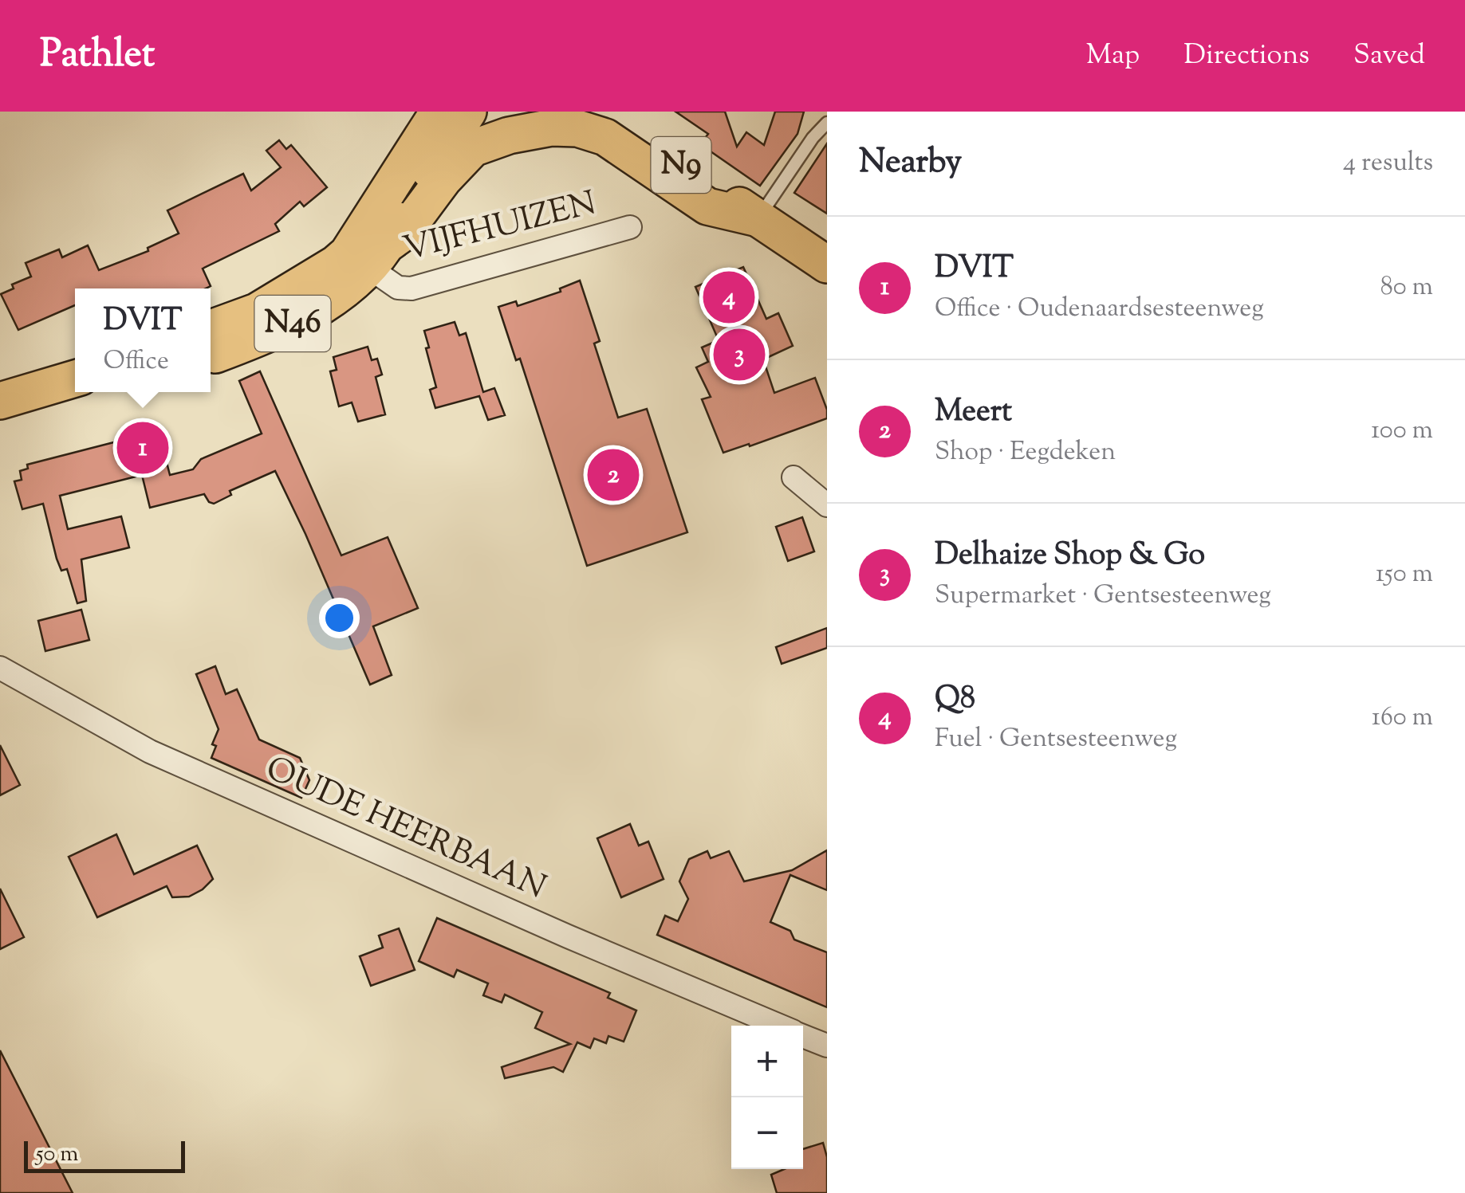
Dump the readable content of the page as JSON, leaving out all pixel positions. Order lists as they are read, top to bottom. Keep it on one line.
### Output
{"streets":{"main road":["N9","N46"],"street":["VIJFHUIZEN","OUDE HEERBAAN"]},"crossings":[["VIJFHUIZEN","N46"]],"scale_bar":"50 m","page":{"header":"Pathlet","nav":["Map","Directions","Saved"],"heading":["Nearby","4 results"],"list":[{"mark":"1","name":"DVIT","note":"Office · Oudenaardsesteenweg","value":"80 m"},{"mark":"2","name":"Meert","note":"Shop · Eegdeken","value":"100 m"},{"mark":"3","name":"Delhaize Shop & Go","note":"Supermarket · Gentsesteenweg","value":"150 m"},{"mark":"4","name":"Q8","note":"Fuel · Gentsesteenweg","value":"160 m"}],"pins":["4","3","1","2"],"popup":["DVIT","Office"],"map_buttons":["+","−"],"scale":"50 m"}}
